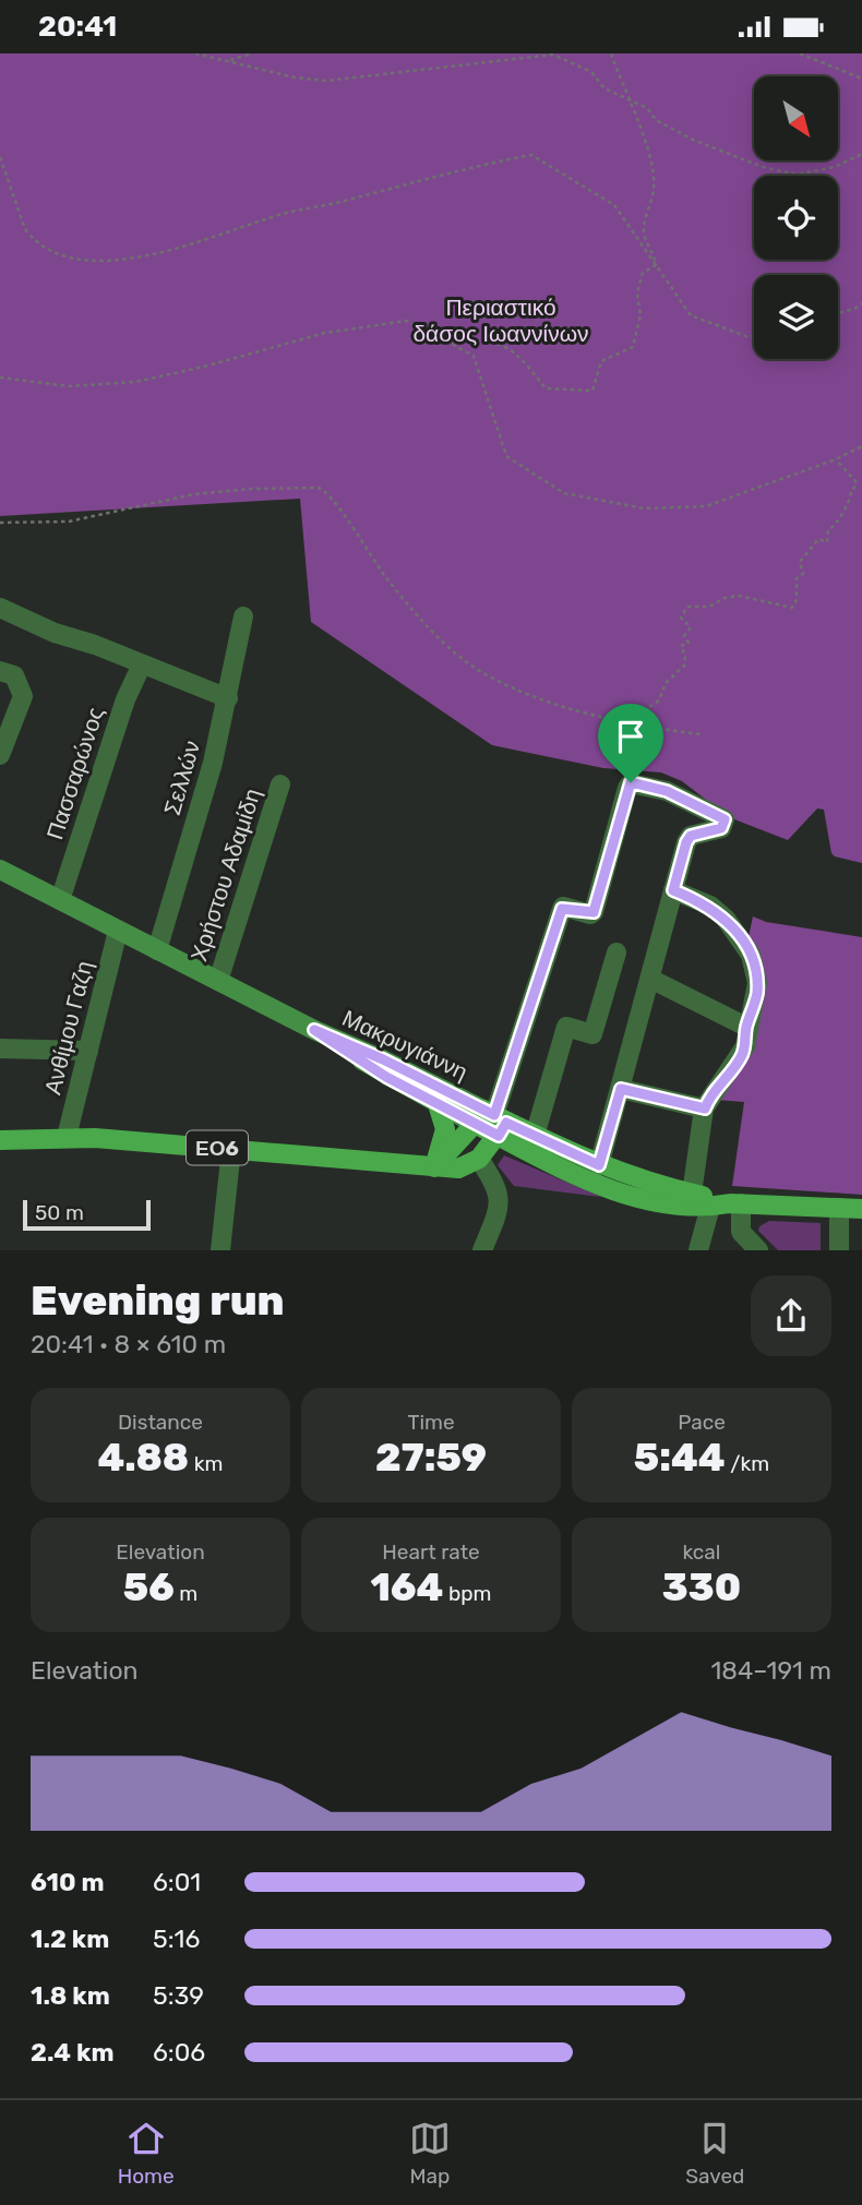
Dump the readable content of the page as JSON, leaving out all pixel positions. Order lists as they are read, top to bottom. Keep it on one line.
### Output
{"streets":{"main road":["Μακρυγιάννη","ΕΟ6"],"street":["Πασσαρώνος","Σελλών","Χρήστου Αδαμίδη","Ανθίμου Γαζη"]},"crossings":[["Πασσαρώνος","Μακρυγιάννη"],["Σελλών","Μακρυγιάννη"],["Χρήστου Αδαμίδη","Μακρυγιάννη"],["Ανθίμου Γαζη","Μακρυγιάννη"],["Ανθίμου Γαζη","ΕΟ6"]],"parks":["Περιαστικό δάσος Ιωαννίνων"],"scale_bar":"50 m","north":"bottom right","page":{"status":"20:41","scale":"50 m","heading":["Evening run","20:41 · 8 × 610 m"],"stats":[["Distance","4.88 km"],["Time","27:59"],["Pace","5:44 /km"],["Elevation","56 m"],["Heart rate","164 bpm"],["kcal","330"]],"chart":["Elevation","184–191 m"],"list":[{"name":"610 m","note":"6:01"},{"name":"1.2 km","note":"5:16"},{"name":"1.8 km","note":"5:39"},{"name":"2.4 km","note":"6:06"}],"tabs":["Home","Map","Saved"]}}
